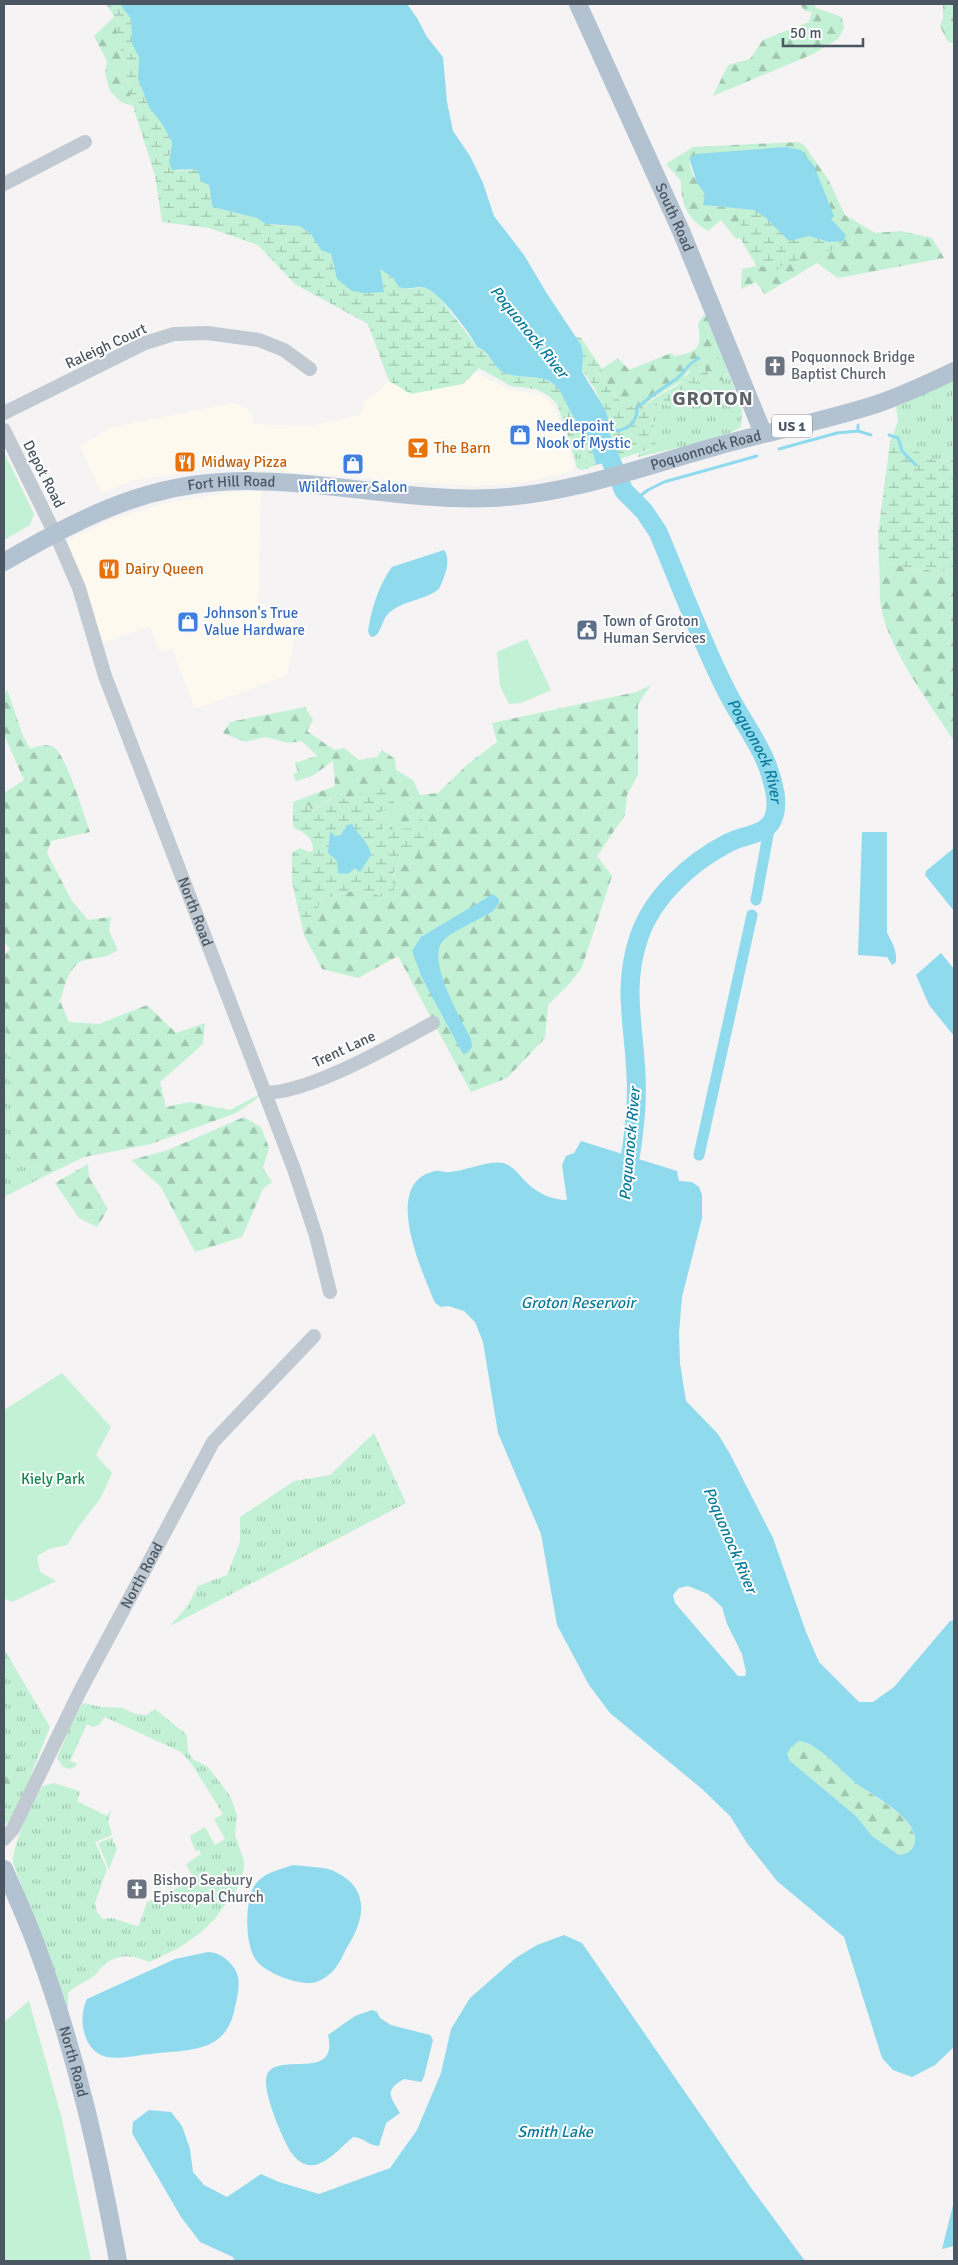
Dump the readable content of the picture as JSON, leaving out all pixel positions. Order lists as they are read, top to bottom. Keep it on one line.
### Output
{"streets":{"main road":["South Road","US 1","Poquonnock Road","Fort Hill Road","North Road"],"street":["Raleigh Court","Depot Road","Trent Lane"]},"crossings":[["South Road","Poquonnock Road"],["Poquonnock Road","Fort Hill Road"],["Depot Road","Fort Hill Road"],["Depot Road","North Road"],["Fort Hill Road","North Road"],["North Road","Trent Lane"]],"districts":["GROTON"],"water":["Poquonock River","Groton Reservoir","Smith Lake"],"parks":["Kiely Park"],"places":{"church":["Poquonnock Bridge Baptist Church","Bishop Seabury Episcopal Church"],"shop":["Needlepoint Nook of Mystic","Wildflower Salon","Johnson's True Value Hardware"],"bar":["The Barn"],"restaurant":["Midway Pizza","Dairy Queen"],"public building":["Town of Groton Human Services"]},"scale_bar":"50 m"}
